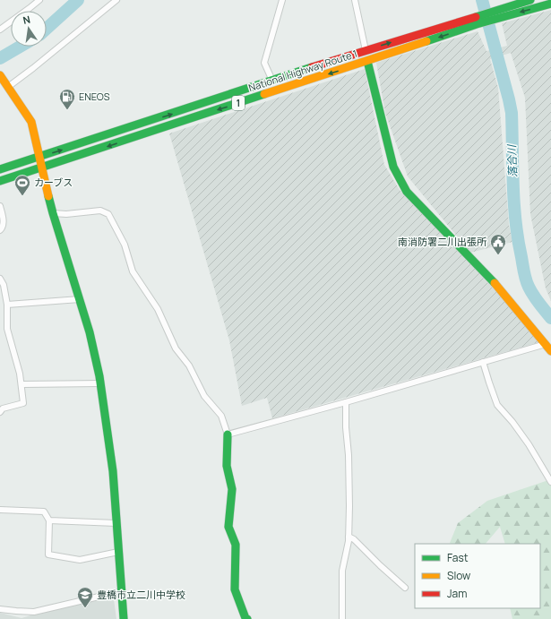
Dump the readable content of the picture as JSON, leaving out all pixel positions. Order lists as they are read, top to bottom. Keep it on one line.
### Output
{"streets":{"main road":["National Highway Route 1","1"]},"water":["落合川"],"places":{"fuel station":["ENEOS"],"sports":["カーブス"],"public building":["南消防署二川出張所"],"school or university":["豊橋市立二川中学校"]},"legend":["Fast","Slow","Jam"],"north":"top"}
